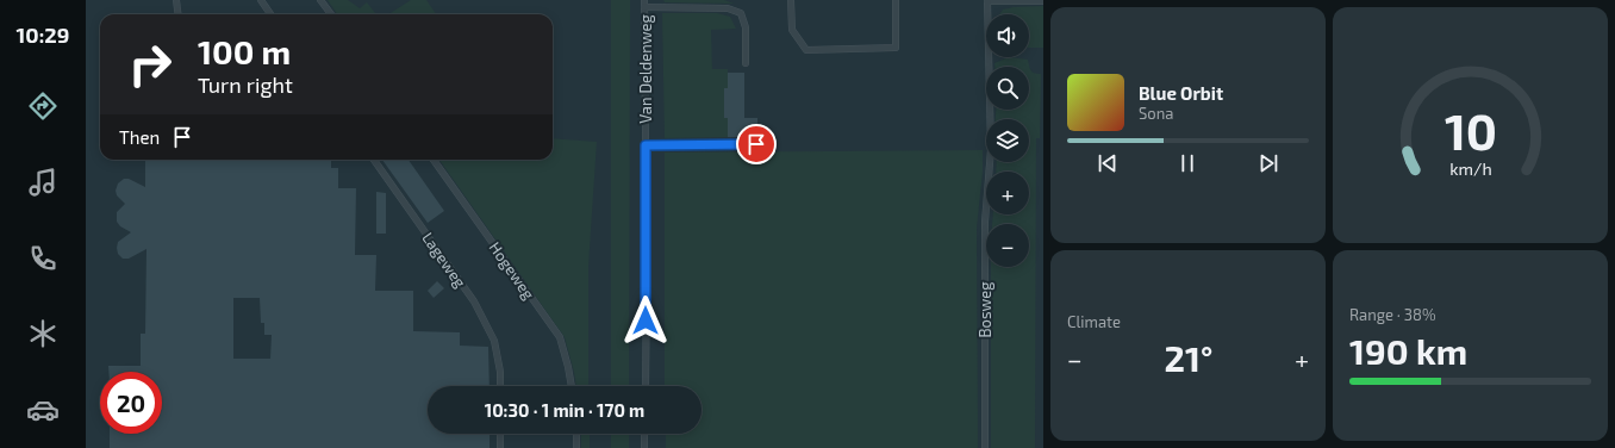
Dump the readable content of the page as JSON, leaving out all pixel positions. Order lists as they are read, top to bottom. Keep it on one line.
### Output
{"streets":{"lane":["Van Deldenweg","Lageweg","Hogeweg","Bosweg"]},"page":{"tabs":"10:29","map_buttons":["+","−"],"turn":["100 m","Turn right"],"song":["Blue Orbit","Sona"],"then":"Then","tile":["Climate",["Range · 38%","190 km"]],"heat":["−","21°","+"],"limit":"20","trip":"10:30 · 1 min · 170 m","gauge":["10","km/h"]}}
